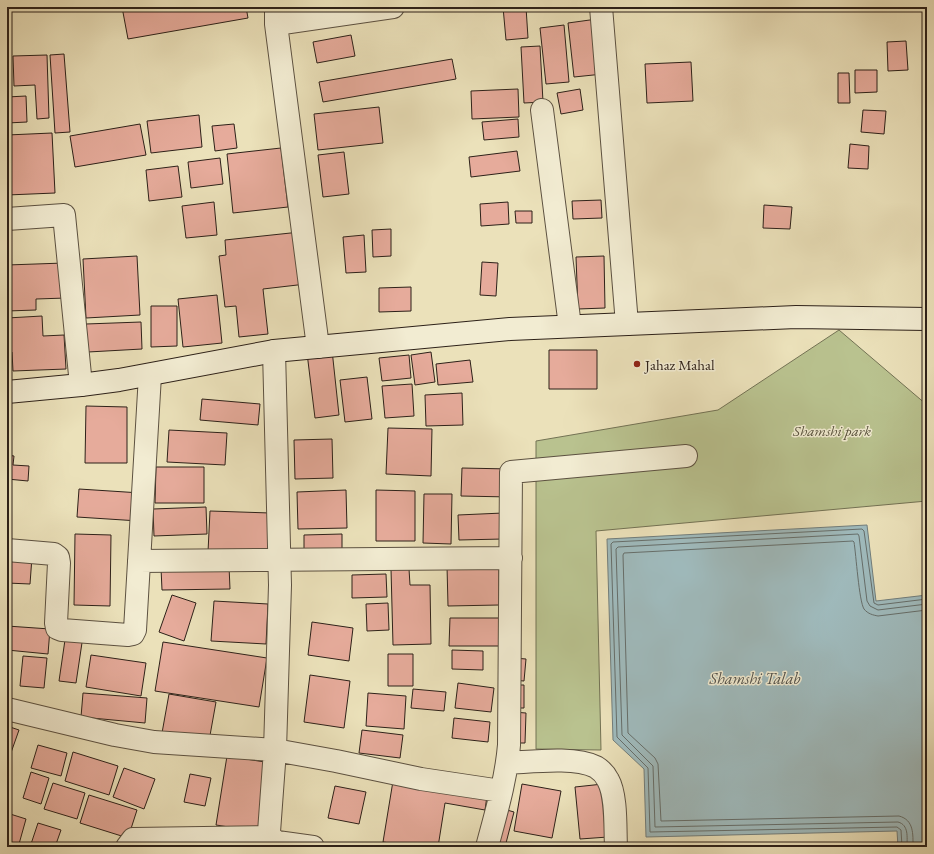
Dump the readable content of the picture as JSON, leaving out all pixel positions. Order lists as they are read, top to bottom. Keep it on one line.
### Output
{"water":["Shamshi Talab"],"parks":["Shamshi park"],"places":["Jahaz Mahal"]}
